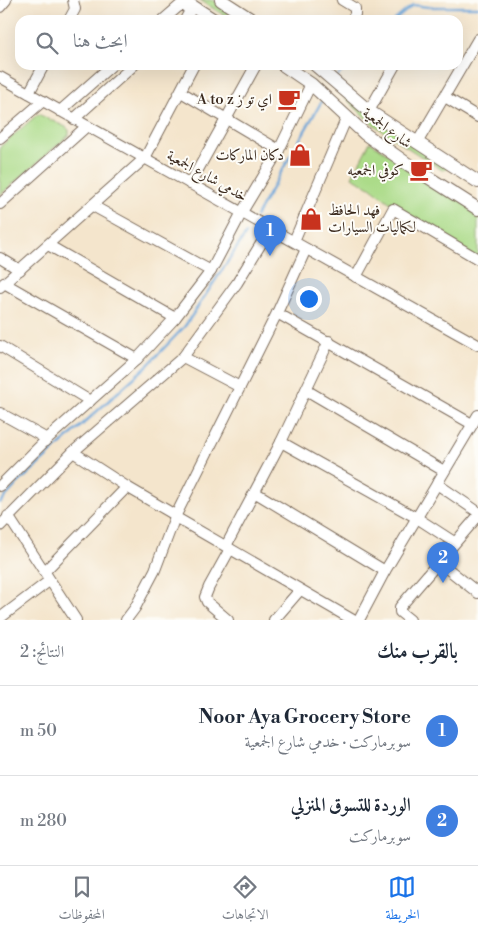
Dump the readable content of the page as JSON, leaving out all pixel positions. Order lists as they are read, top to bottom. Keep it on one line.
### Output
{"streets":{"main road":["شارع الجمعية"],"street":["خدمي شارع الجمعية"]},"places":{"cafe":["A to z اي تو ز","كوفي الجمعيه"],"shop":["دكان الماركات","فهد الحافظ لكماليات السيارات"]},"page":{"search":"ابحث هنا","pins":["1","2"],"heading":["بالقرب منك","النتائج: 2"],"list":[{"mark":"1","name":"Noor Aya Grocery Store","note":"سوبرماركت · خدمي شارع الجمعية","value":"50 m"},{"mark":"2","name":"الوردة للتسوق المنزلي","note":"سوبرماركت","value":"280 m"}],"nav":["الخريطة","الاتجاهات","المحفوظات"]}}
